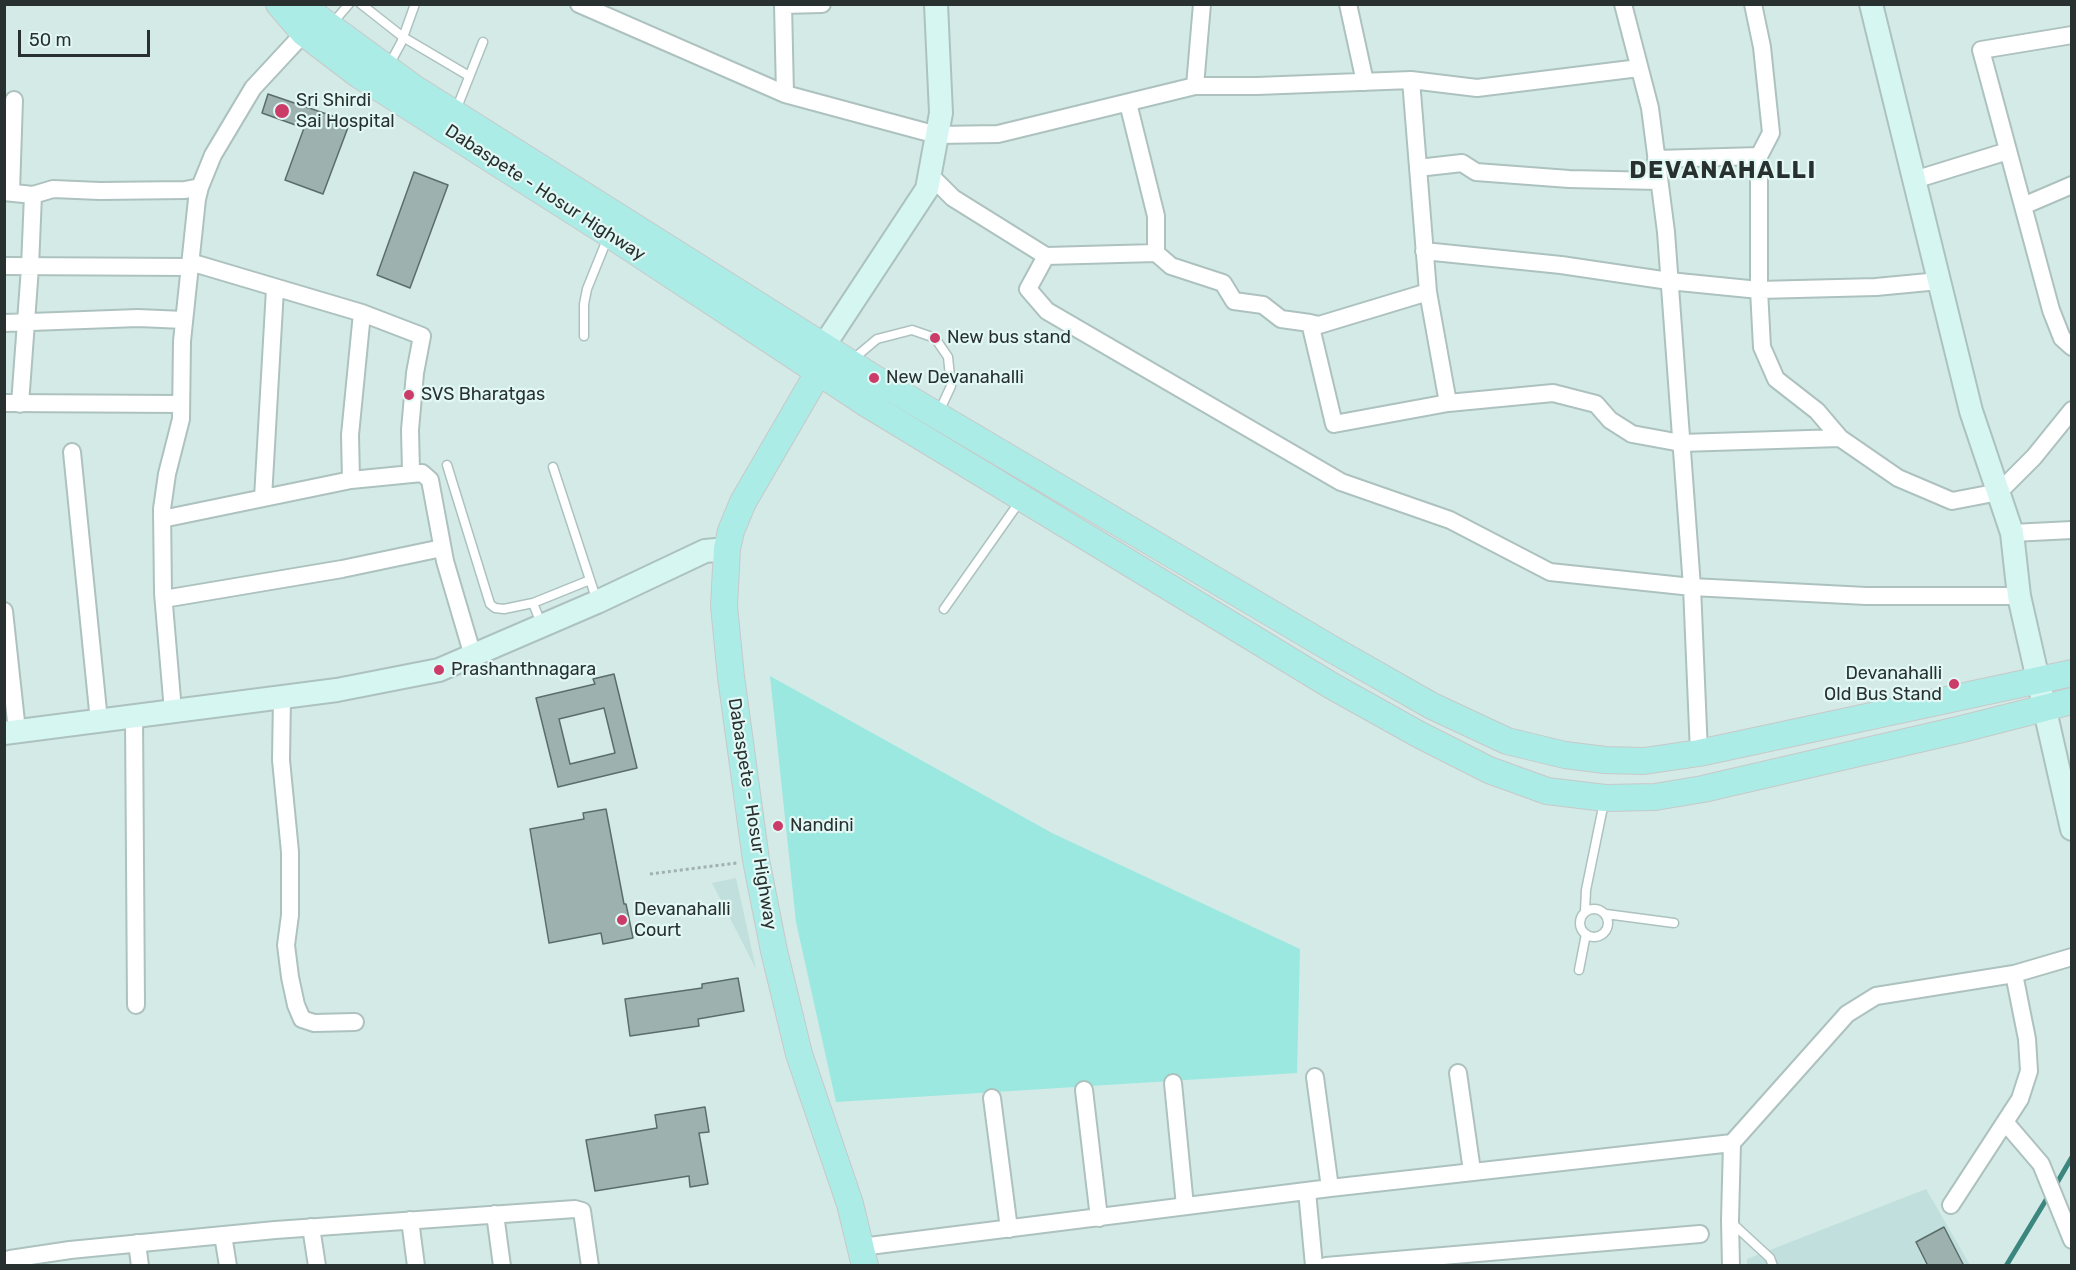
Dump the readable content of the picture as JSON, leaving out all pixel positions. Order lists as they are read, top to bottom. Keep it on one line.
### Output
{"streets":{"main road":["Dabaspete - Hosur Highway"]},"districts":["DEVANAHALLI"],"places":["Sri Shirdi Sai Hospital","New bus stand","New Devanahalli","SVS Bharatgas","Prashanthnagara","Devanahalli Old Bus Stand","Nandini","Devanahalli Court"],"scale_bar":"50 m"}
